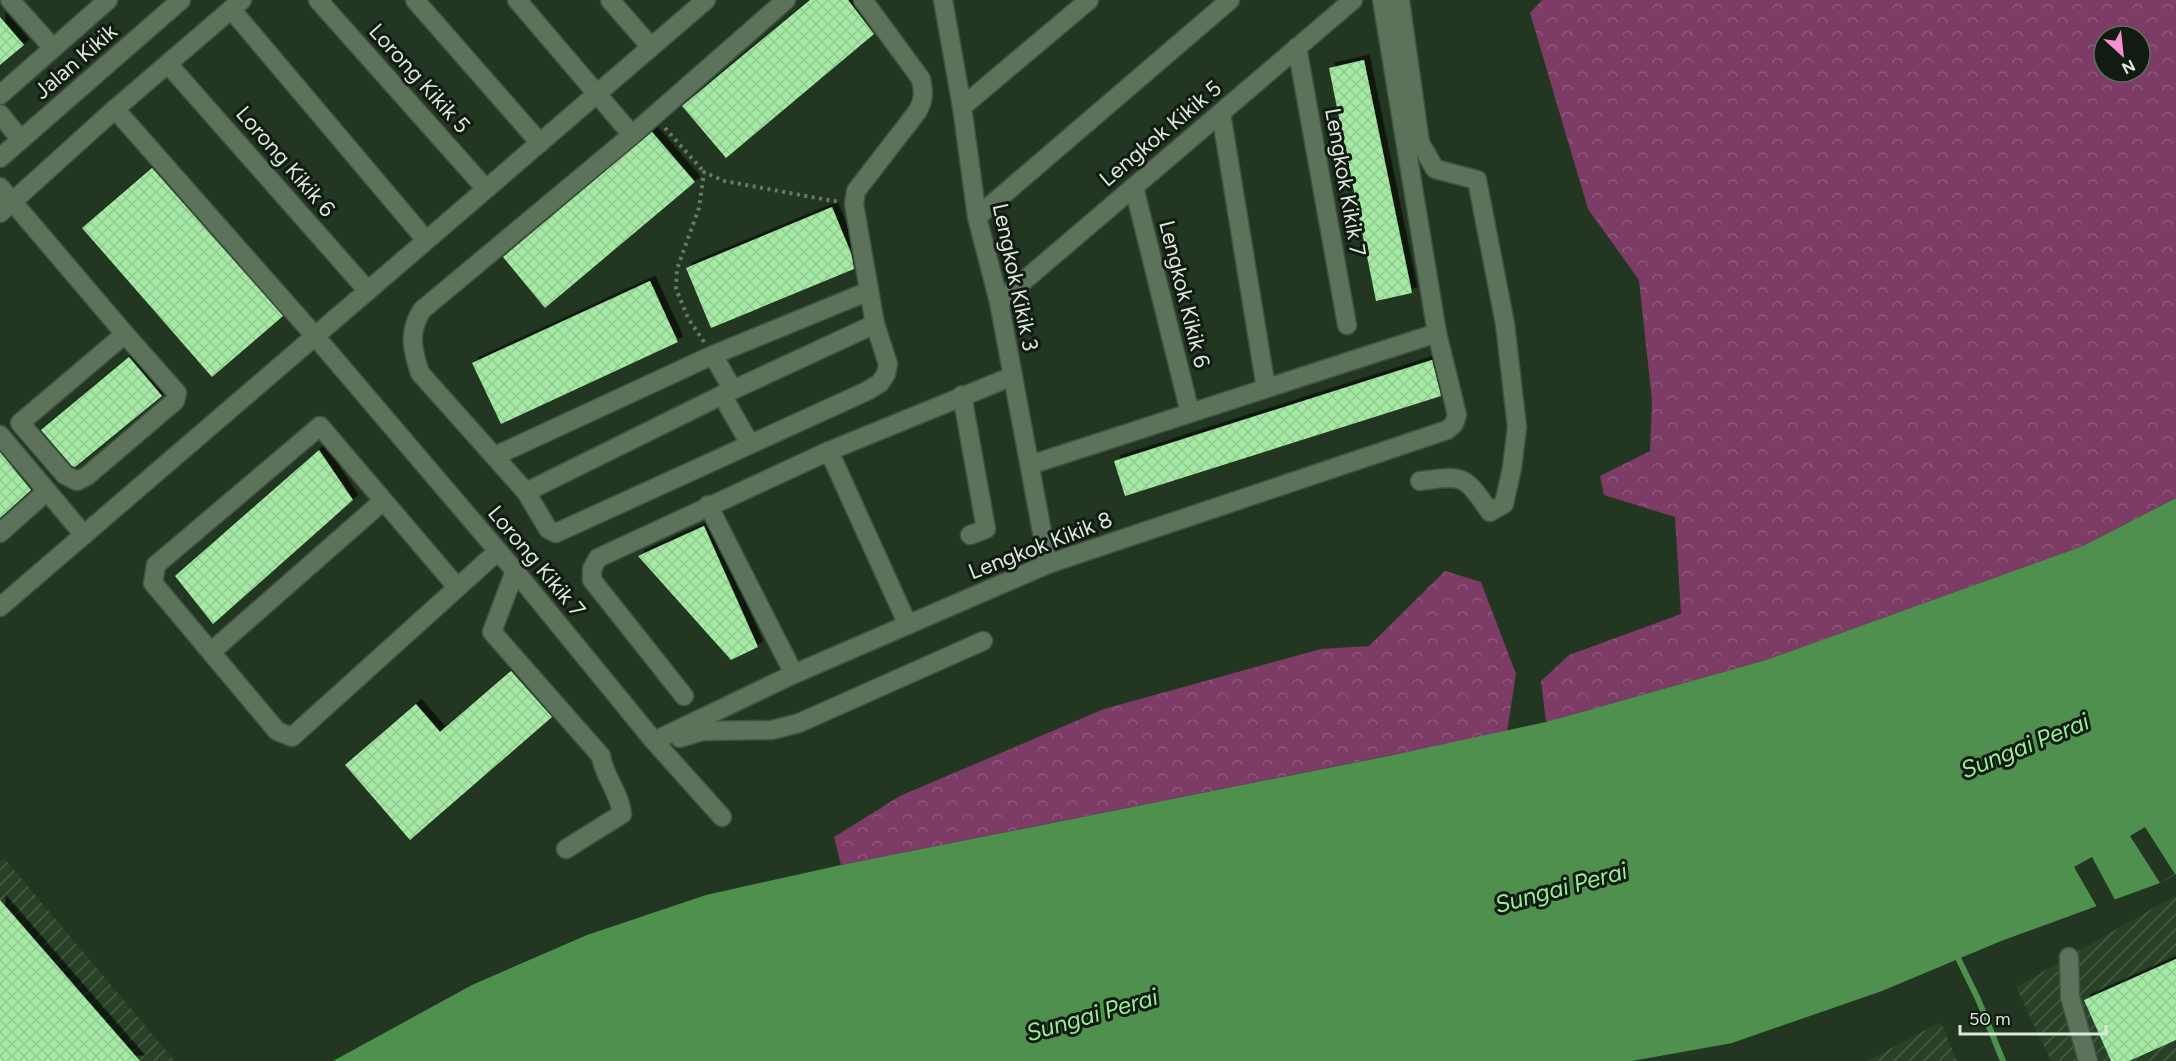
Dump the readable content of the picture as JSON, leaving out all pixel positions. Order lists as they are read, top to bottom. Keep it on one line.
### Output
{"streets":{"street":["Jalan Kikik","Lorong Kikik 5","Lengkok Kikik 5","Lorong Kikik 6","Lengkok Kikik 7","Lengkok Kikik 3","Lengkok Kikik 6","Lengkok Kikik 8","Lorong Kikik 7"]},"crossings":[["Lengkok Kikik 5","Lengkok Kikik 7"],["Lengkok Kikik 5","Lengkok Kikik 3"],["Lengkok Kikik 5","Lengkok Kikik 6"],["Lengkok Kikik 3","Lengkok Kikik 8"],["Lengkok Kikik 8","Lorong Kikik 7"]],"water":["Sungai Perai"],"scale_bar":"50 m","north":"bottom right"}
